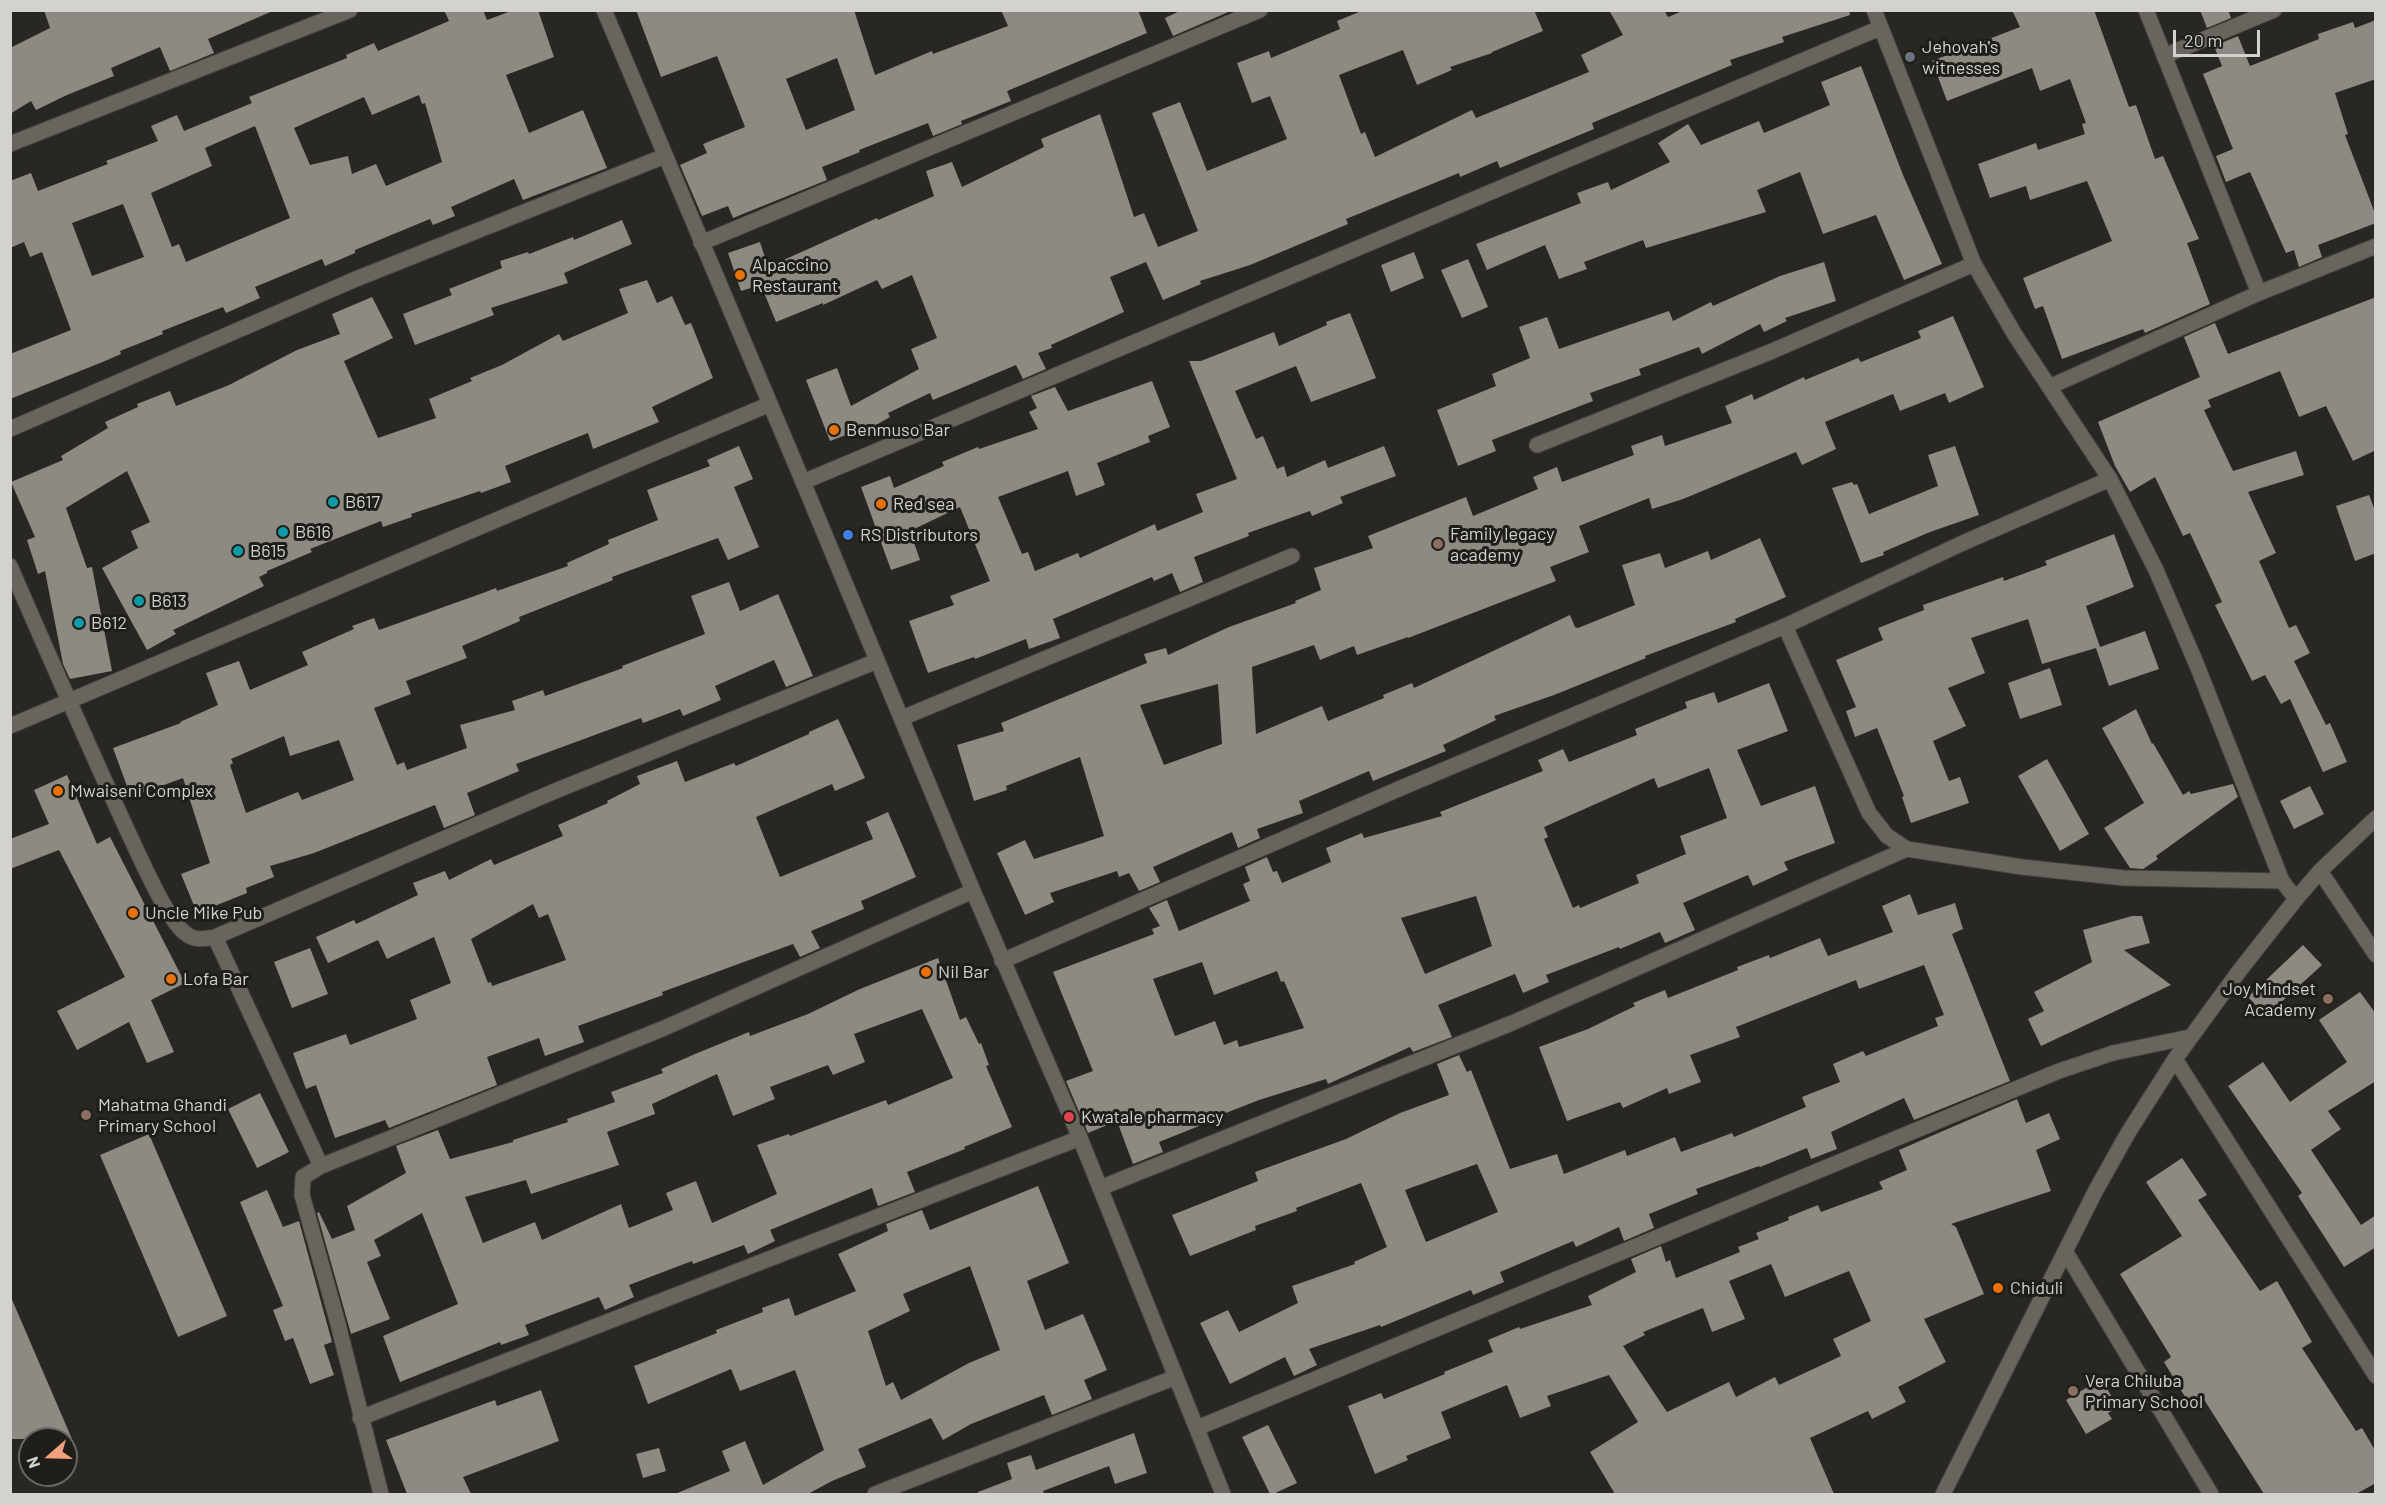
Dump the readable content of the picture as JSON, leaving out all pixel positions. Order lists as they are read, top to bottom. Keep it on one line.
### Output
{"places":["Jehovah's witnesses","Alpaccino Restaurant","Benmuso Bar","B617","Red sea","B616","RS Distributors","Family legacy academy","B615","B613","B612","Mwaiseni Complex","Uncle Mike Pub","Nil Bar","Lofa Bar","Joy Mindset Academy","Mahatma Ghandi Primary School","Kwatale pharmacy","Chiduli","Vera Chiluba Primary School"],"scale_bar":"20 m","north":"left"}
